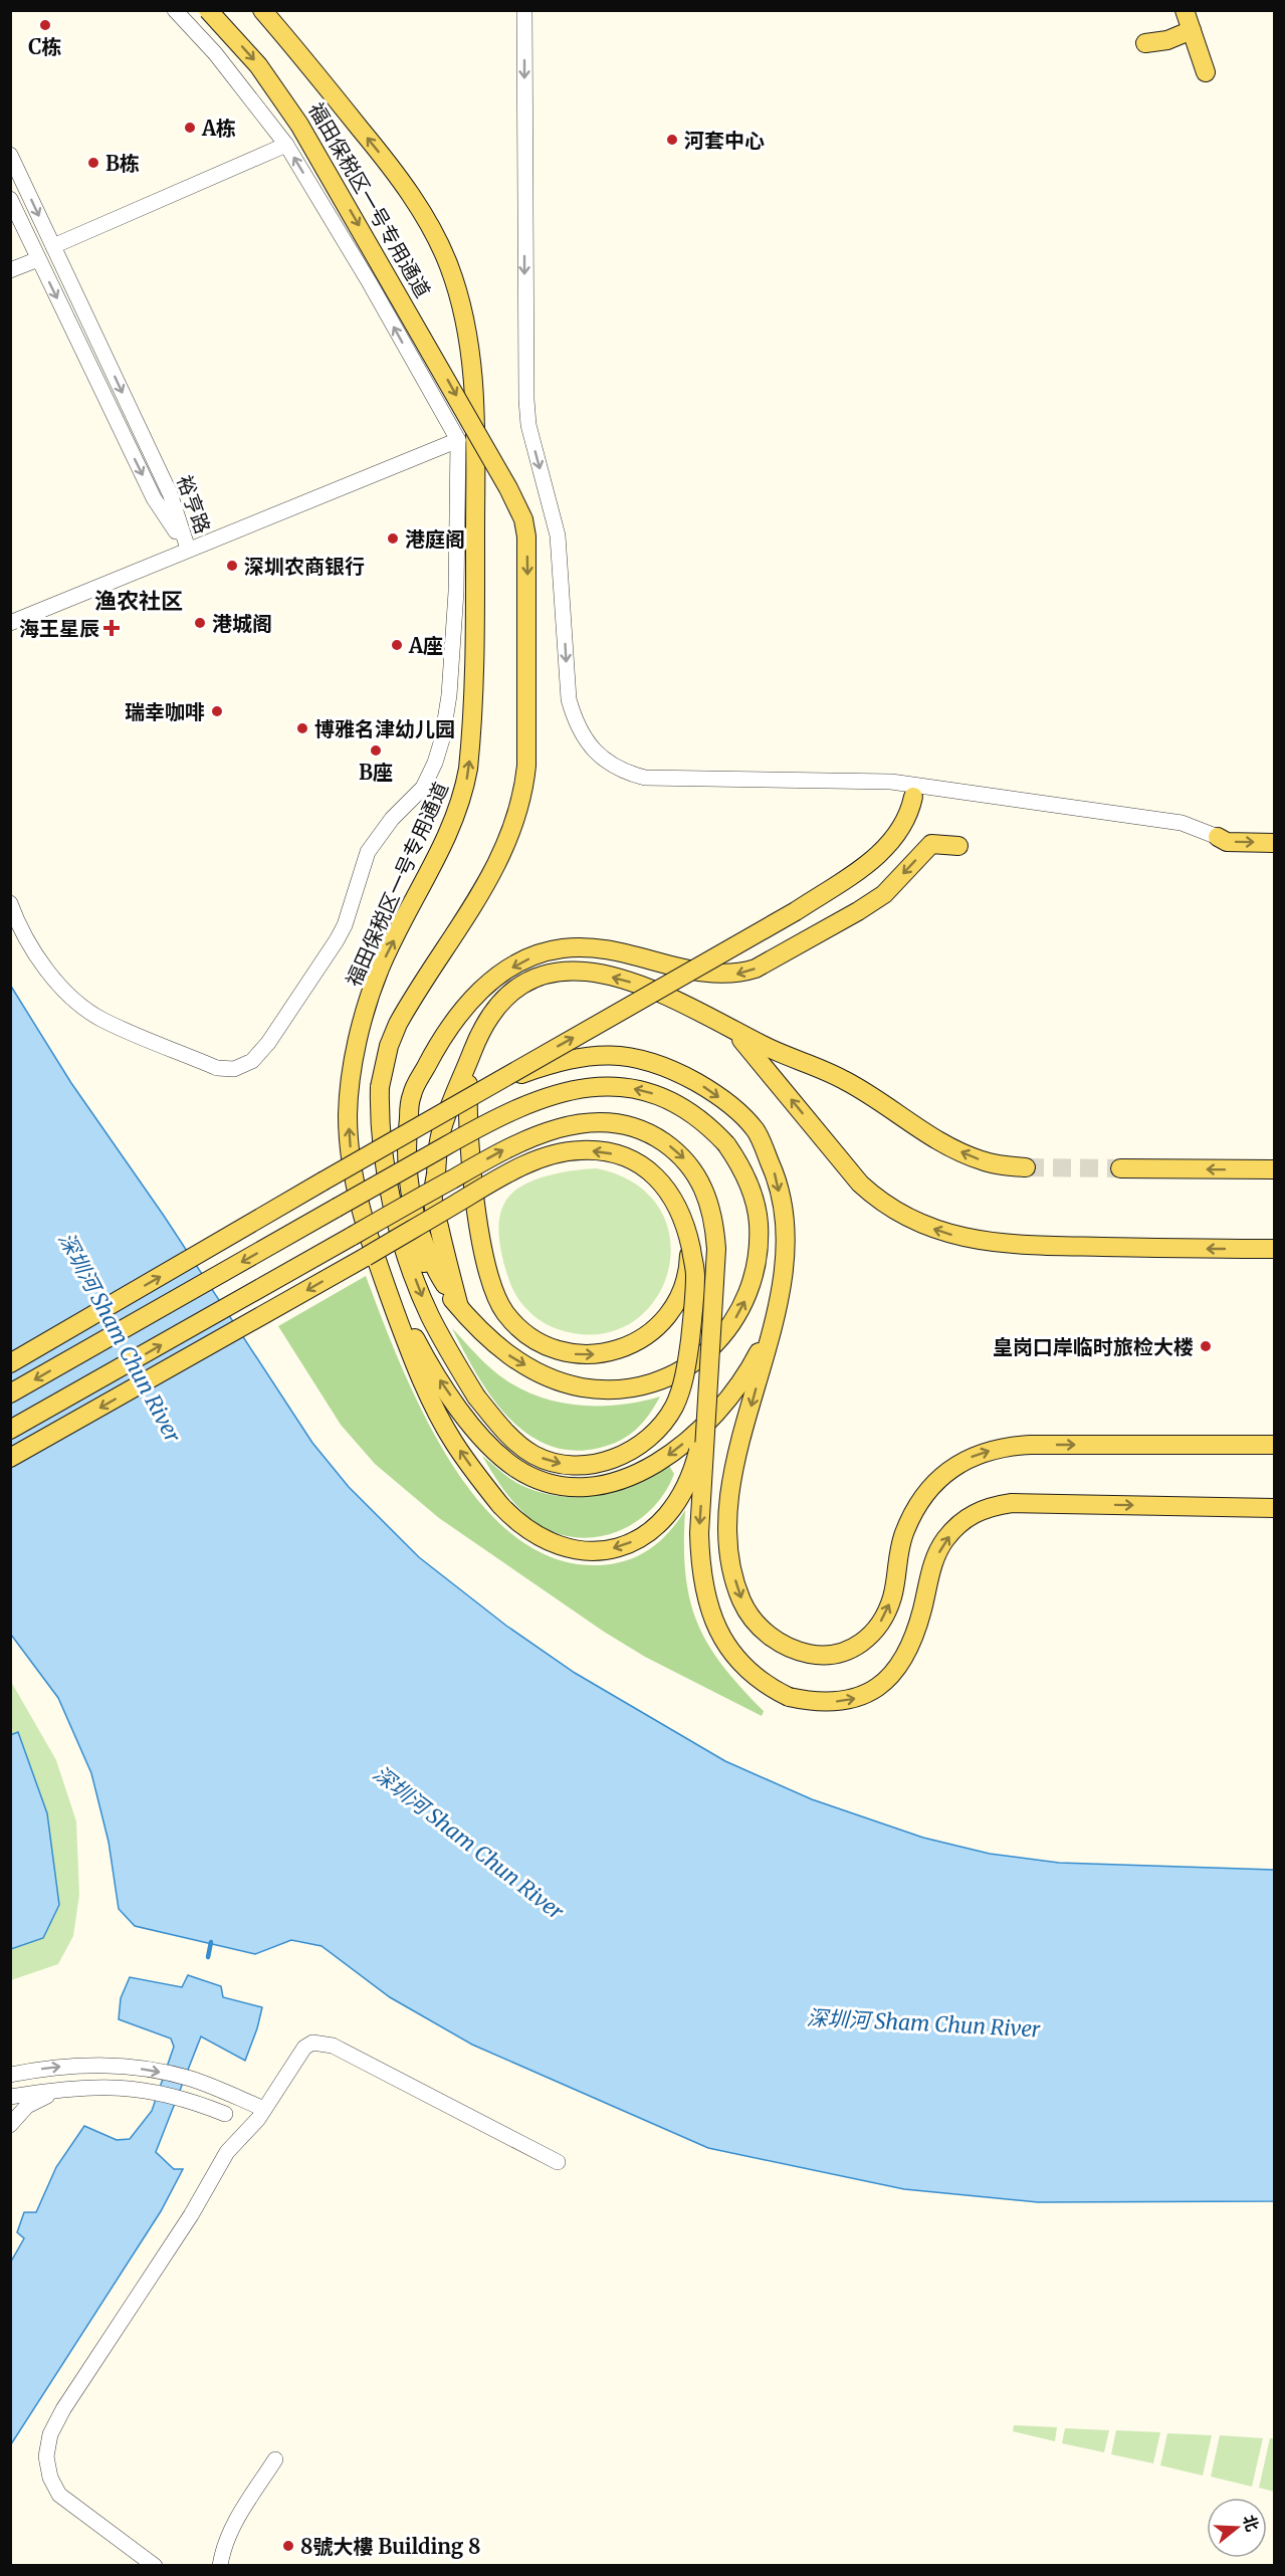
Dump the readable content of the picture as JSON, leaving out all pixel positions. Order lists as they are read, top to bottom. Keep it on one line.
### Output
{"streets":{"main road":["福田保税区一号专用通道"],"street":["裕亨路"]},"one_way":["裕亨路"],"districts":["渔农社区"],"water":["深圳河 Sham Chun River"],"places":{"other":["C栋","A栋","河套中心","B栋","港庭阁","深圳农商银行","港城阁","A座","瑞幸咖啡","博雅名津幼儿园","B座","皇岗口岸临时旅检大楼","8號大樓 Building 8"],"health":["海王星辰"]},"north":"right"}
